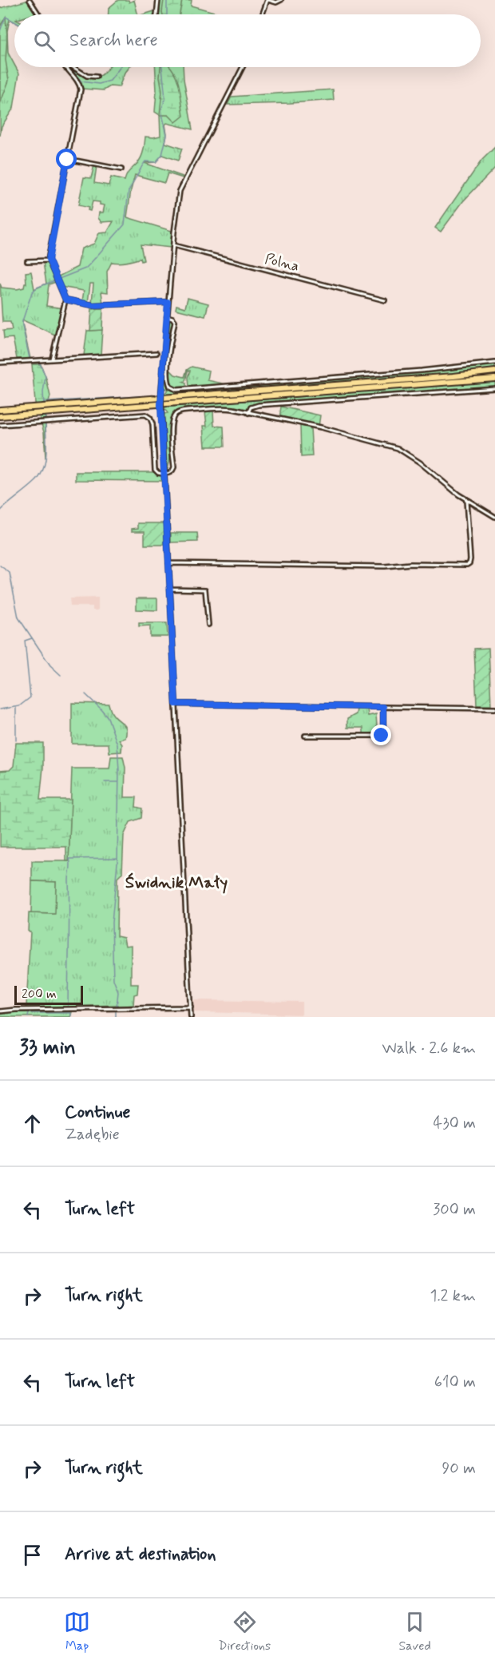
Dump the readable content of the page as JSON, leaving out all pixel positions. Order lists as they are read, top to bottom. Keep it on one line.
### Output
{"streets":{"street":["Polna"]},"districts":["Świdnik Mały"],"scale_bar":"200 m","page":{"search":"Search here","scale":"200 m","heading":["33 min","Walk · 2.6 km"],"list":[["Continue","Zadębie","430 m"],["Turn left","300 m"],["Turn right","1.2 km"],["Turn left","610 m"],["Turn right","90 m"],"Arrive at destination"],"nav":["Map","Directions","Saved"]}}
